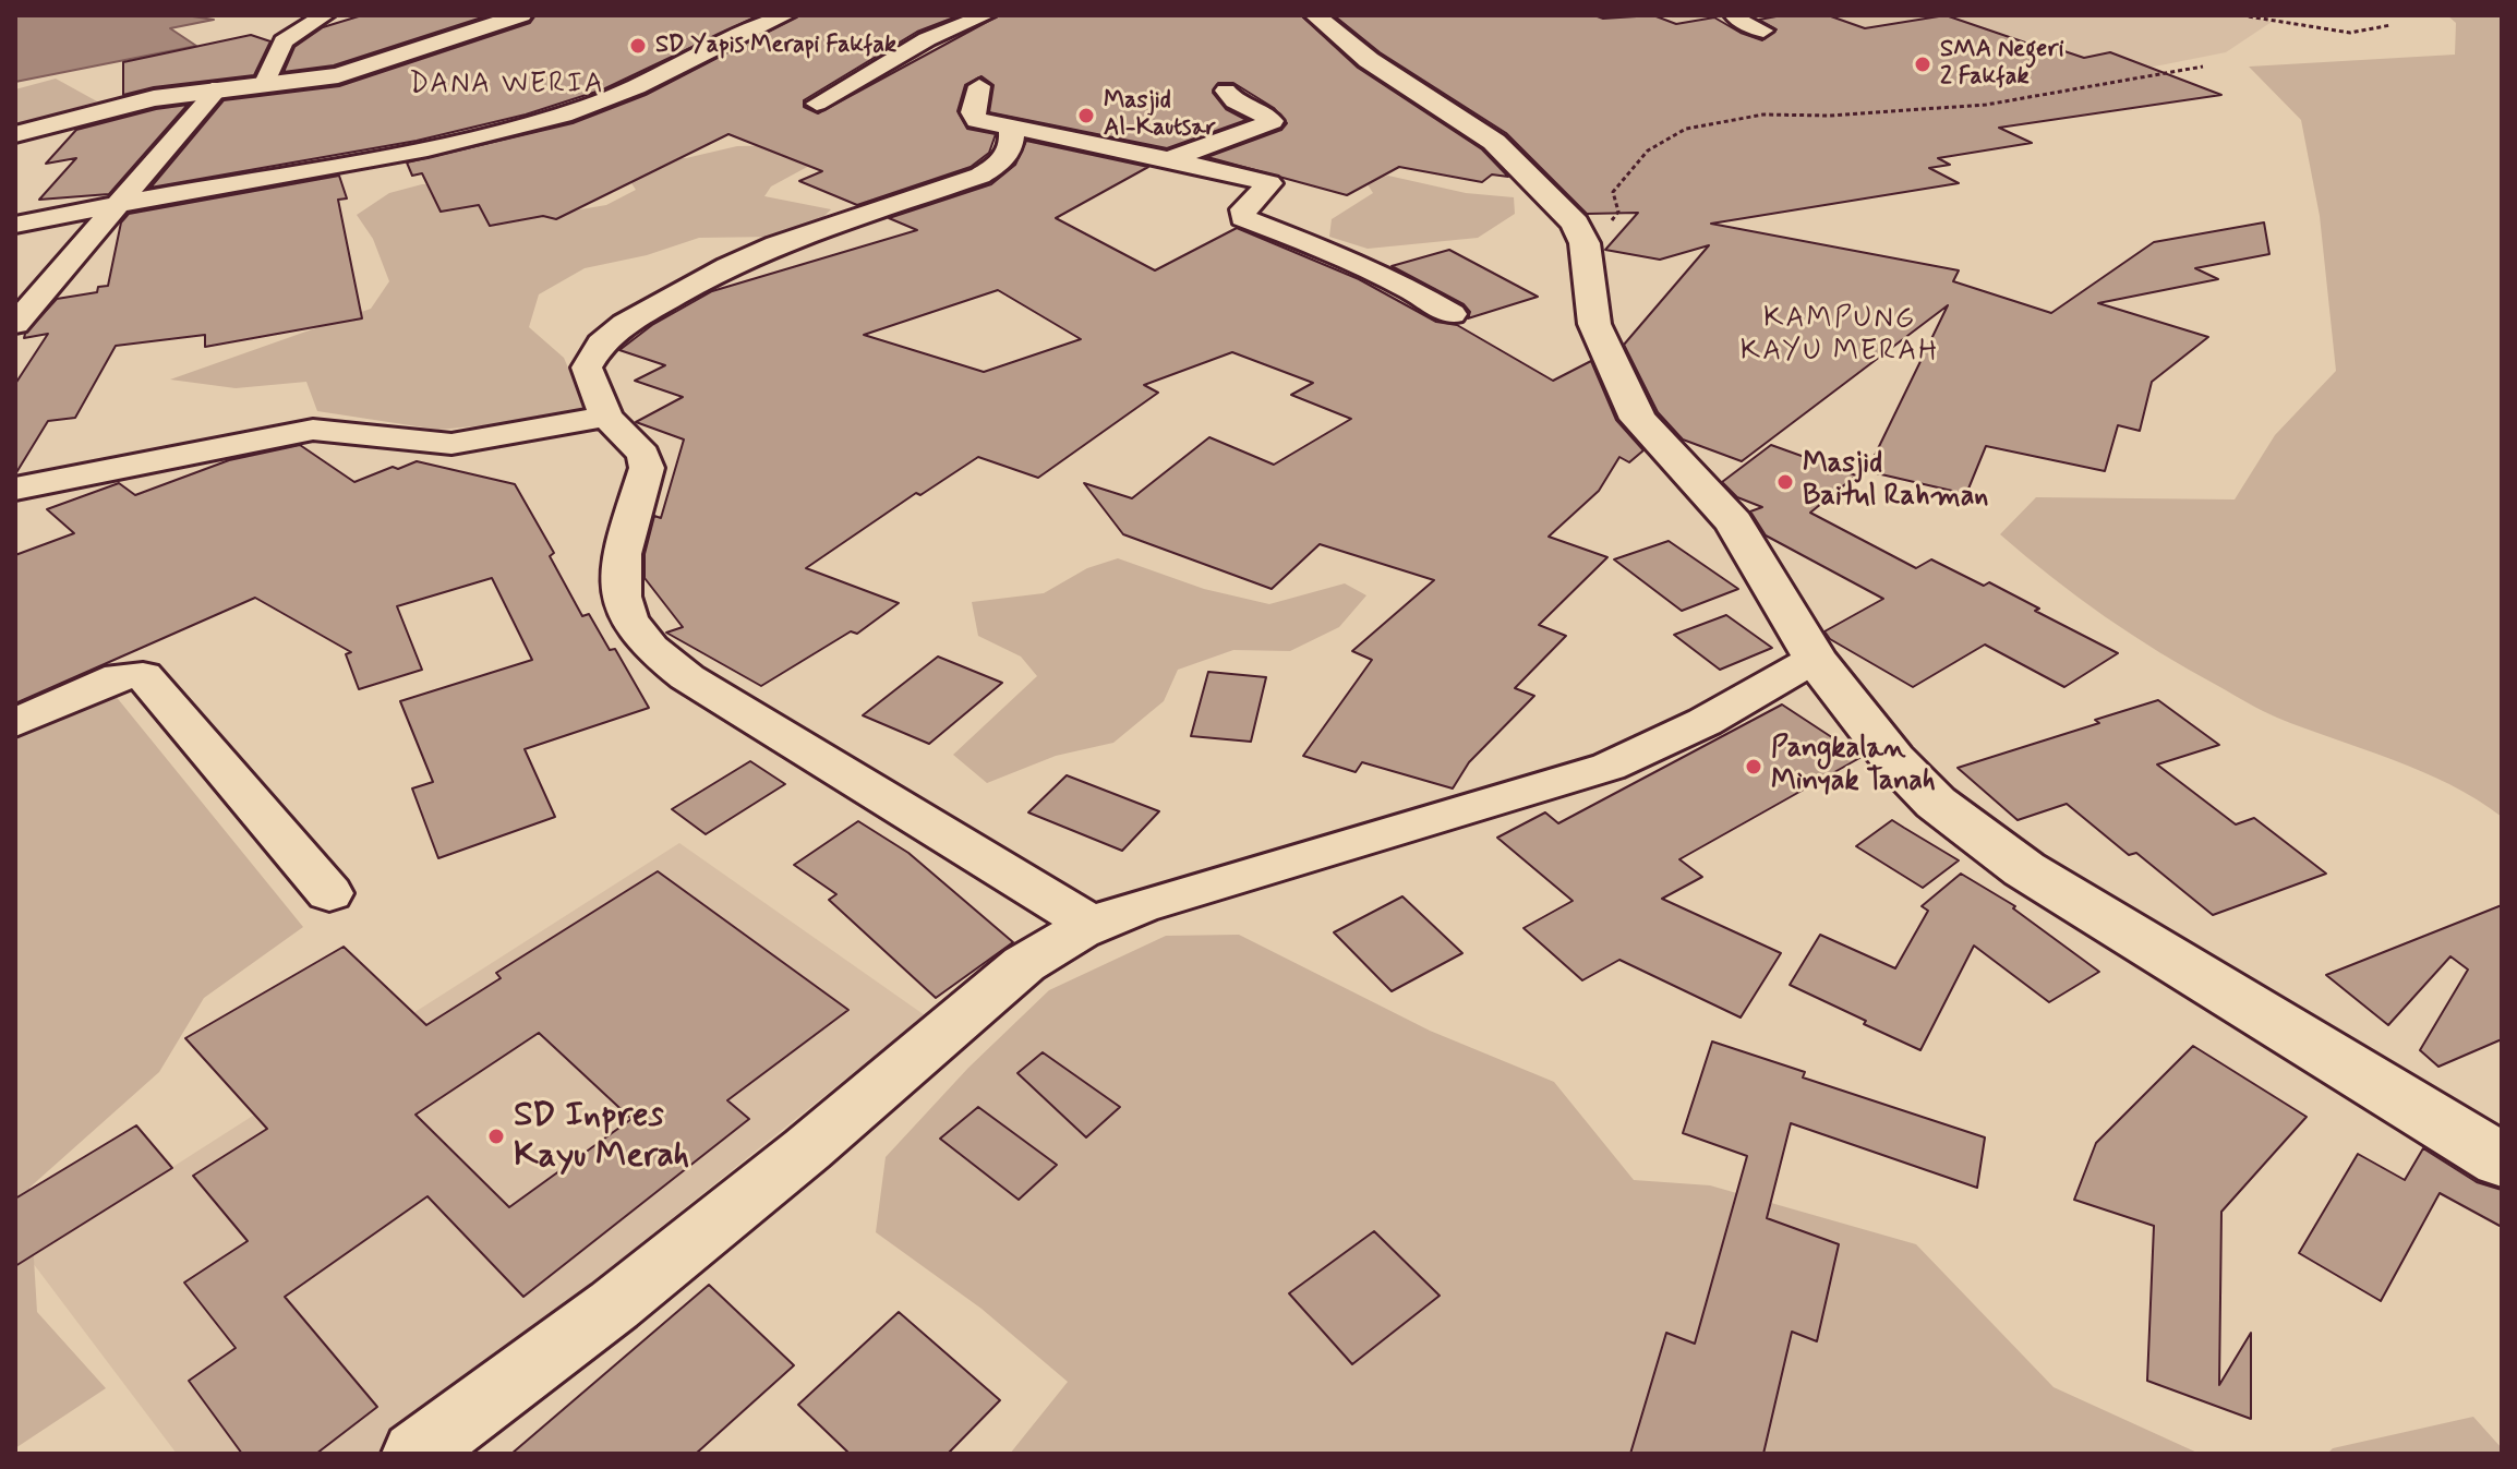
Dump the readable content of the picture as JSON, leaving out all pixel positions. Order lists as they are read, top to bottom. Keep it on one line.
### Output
{"districts":["DANA WERIA","KAMPUNG KAYU MERAH"],"places":["SD Yapis Merapi Fakfak","SMA Negeri 2 Fakfak","Masjid Al-Kautsar","Masjid Baitul Rahman","Pangkalan Minyak Tanah","SD Inpres Kayu Merah"]}
